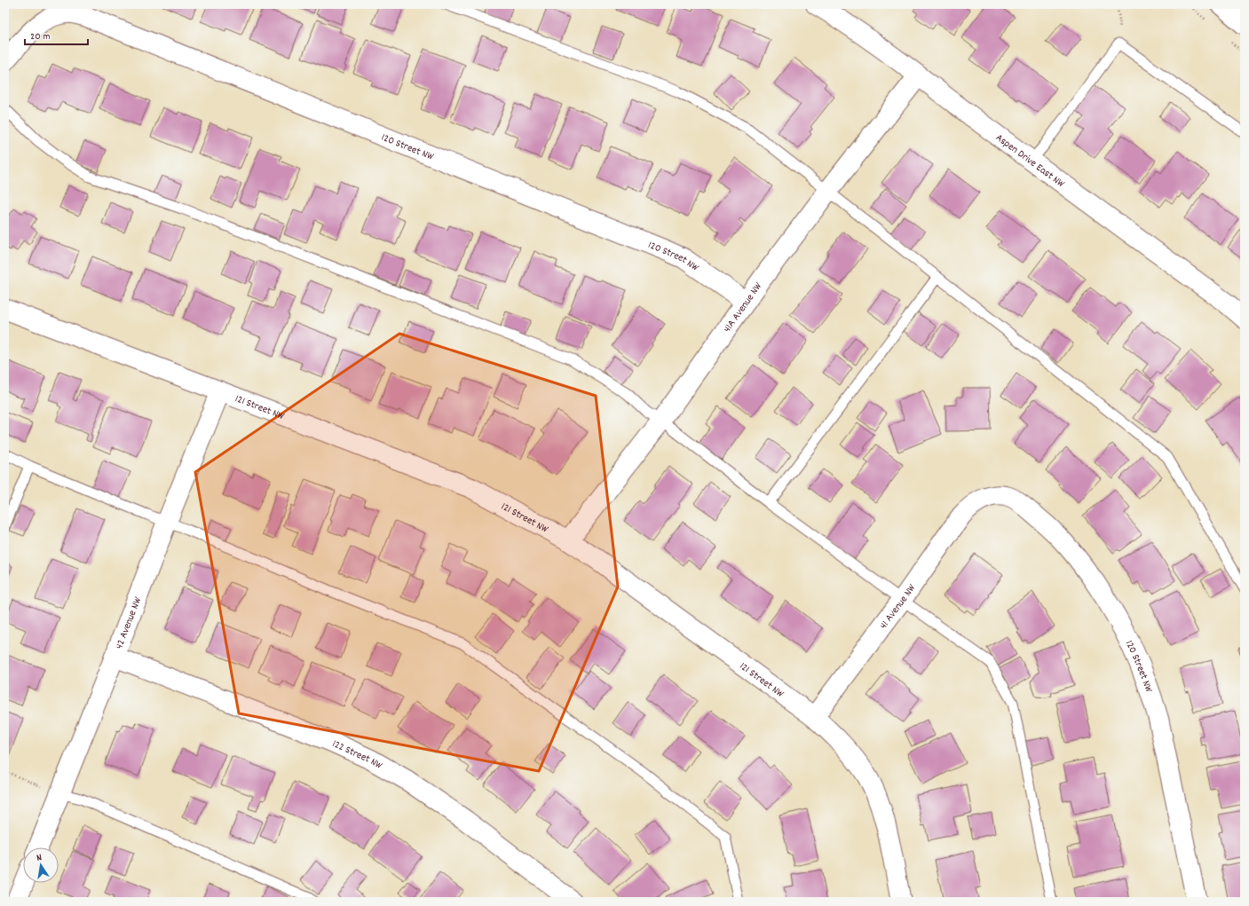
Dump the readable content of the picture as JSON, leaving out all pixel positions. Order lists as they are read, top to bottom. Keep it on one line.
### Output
{"streets":{"street":["120 Street NW","Aspen Drive East NW","41A Avenue NW","121 Street NW","41 Avenue NW","42 Avenue NW","122 Street NW"]},"crossings":[["120 Street NW","41A Avenue NW"],["120 Street NW","41 Avenue NW"],["Aspen Drive East NW","41A Avenue NW"],["41A Avenue NW","121 Street NW"],["121 Street NW","41 Avenue NW"],["121 Street NW","42 Avenue NW"],["42 Avenue NW","122 Street NW"]],"scale_bar":"20 m","north":"top"}
